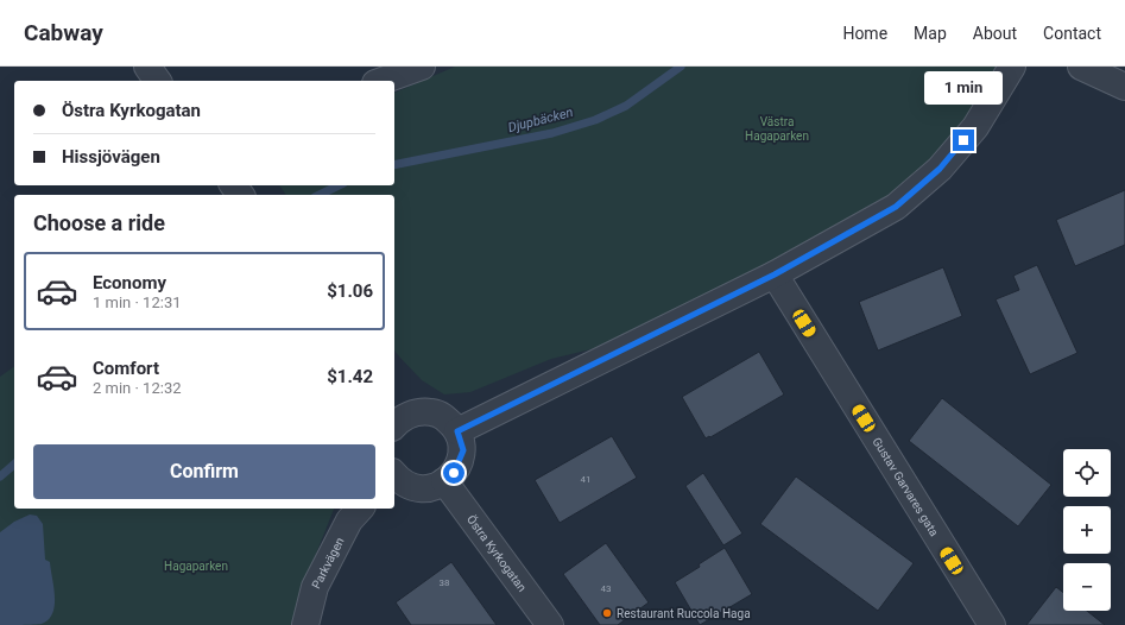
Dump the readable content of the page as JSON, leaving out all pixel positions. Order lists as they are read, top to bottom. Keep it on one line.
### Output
{"streets":{"street":["Gustav Garvares gata","Östra Kyrkogatan","Parkvägen"]},"water":["Djupbäcken"],"parks":["Västra Hagaparken","Hagaparken"],"places":["Restaurant Ruccola Haga"],"house_numbers":["41","38","43"],"page":{"header":"Cabway","nav":["Home","Map","About","Contact"],"bubble":"1 min","banner":["Östra Kyrkogatan","Hissjövägen"],"heading":"Choose a ride","list":[{"name":"Economy","note":"1 min · 12:31","value":"$1.06"},{"name":"Comfort","note":"2 min · 12:32","value":"$1.42"}],"buttons":"Confirm","map_buttons":["+","−"]}}
